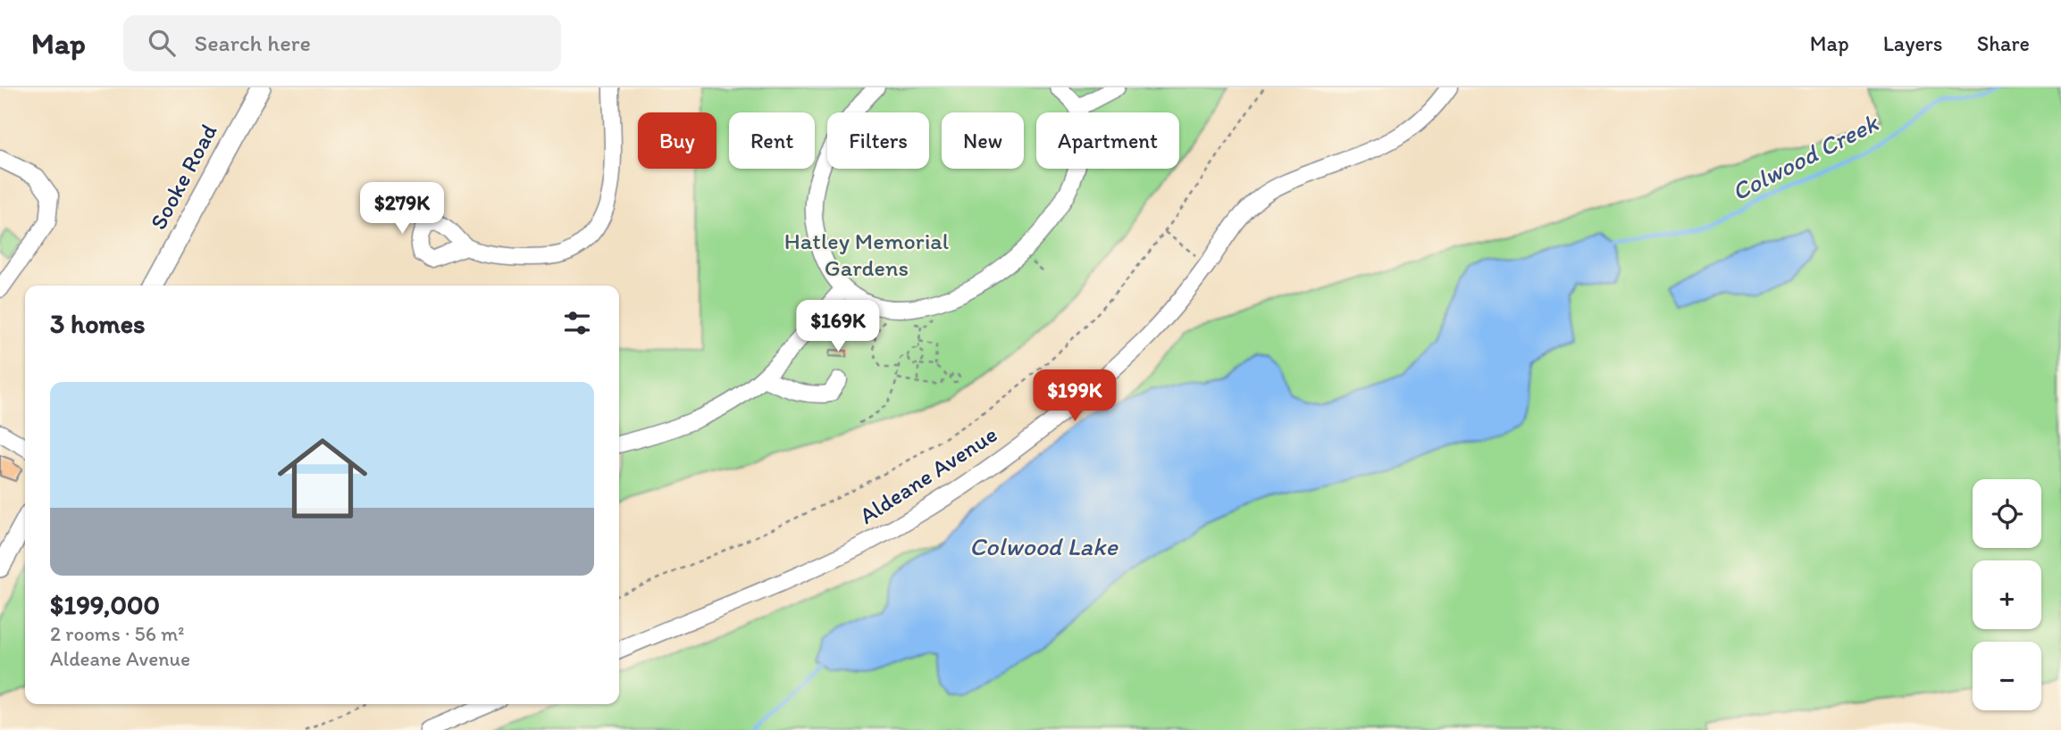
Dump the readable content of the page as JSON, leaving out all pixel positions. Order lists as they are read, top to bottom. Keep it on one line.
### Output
{"streets":{"main road":["Sooke Road"],"street":["Aldeane Avenue"]},"water":["Colwood Creek","Colwood Lake"],"parks":["Hatley Memorial Gardens"],"page":{"header":"Map","search":"Search here","nav":["Map","Layers","Share"],"chip":["Buy","Rent","Filters","New","Apartment"],"price":["$279K","$169K","$199K"],"heading":"3 homes","list":[{"name":"$199,000","note":"2 rooms · 56 m² · Aldeane Avenue"}],"map_buttons":["+","−"]}}
